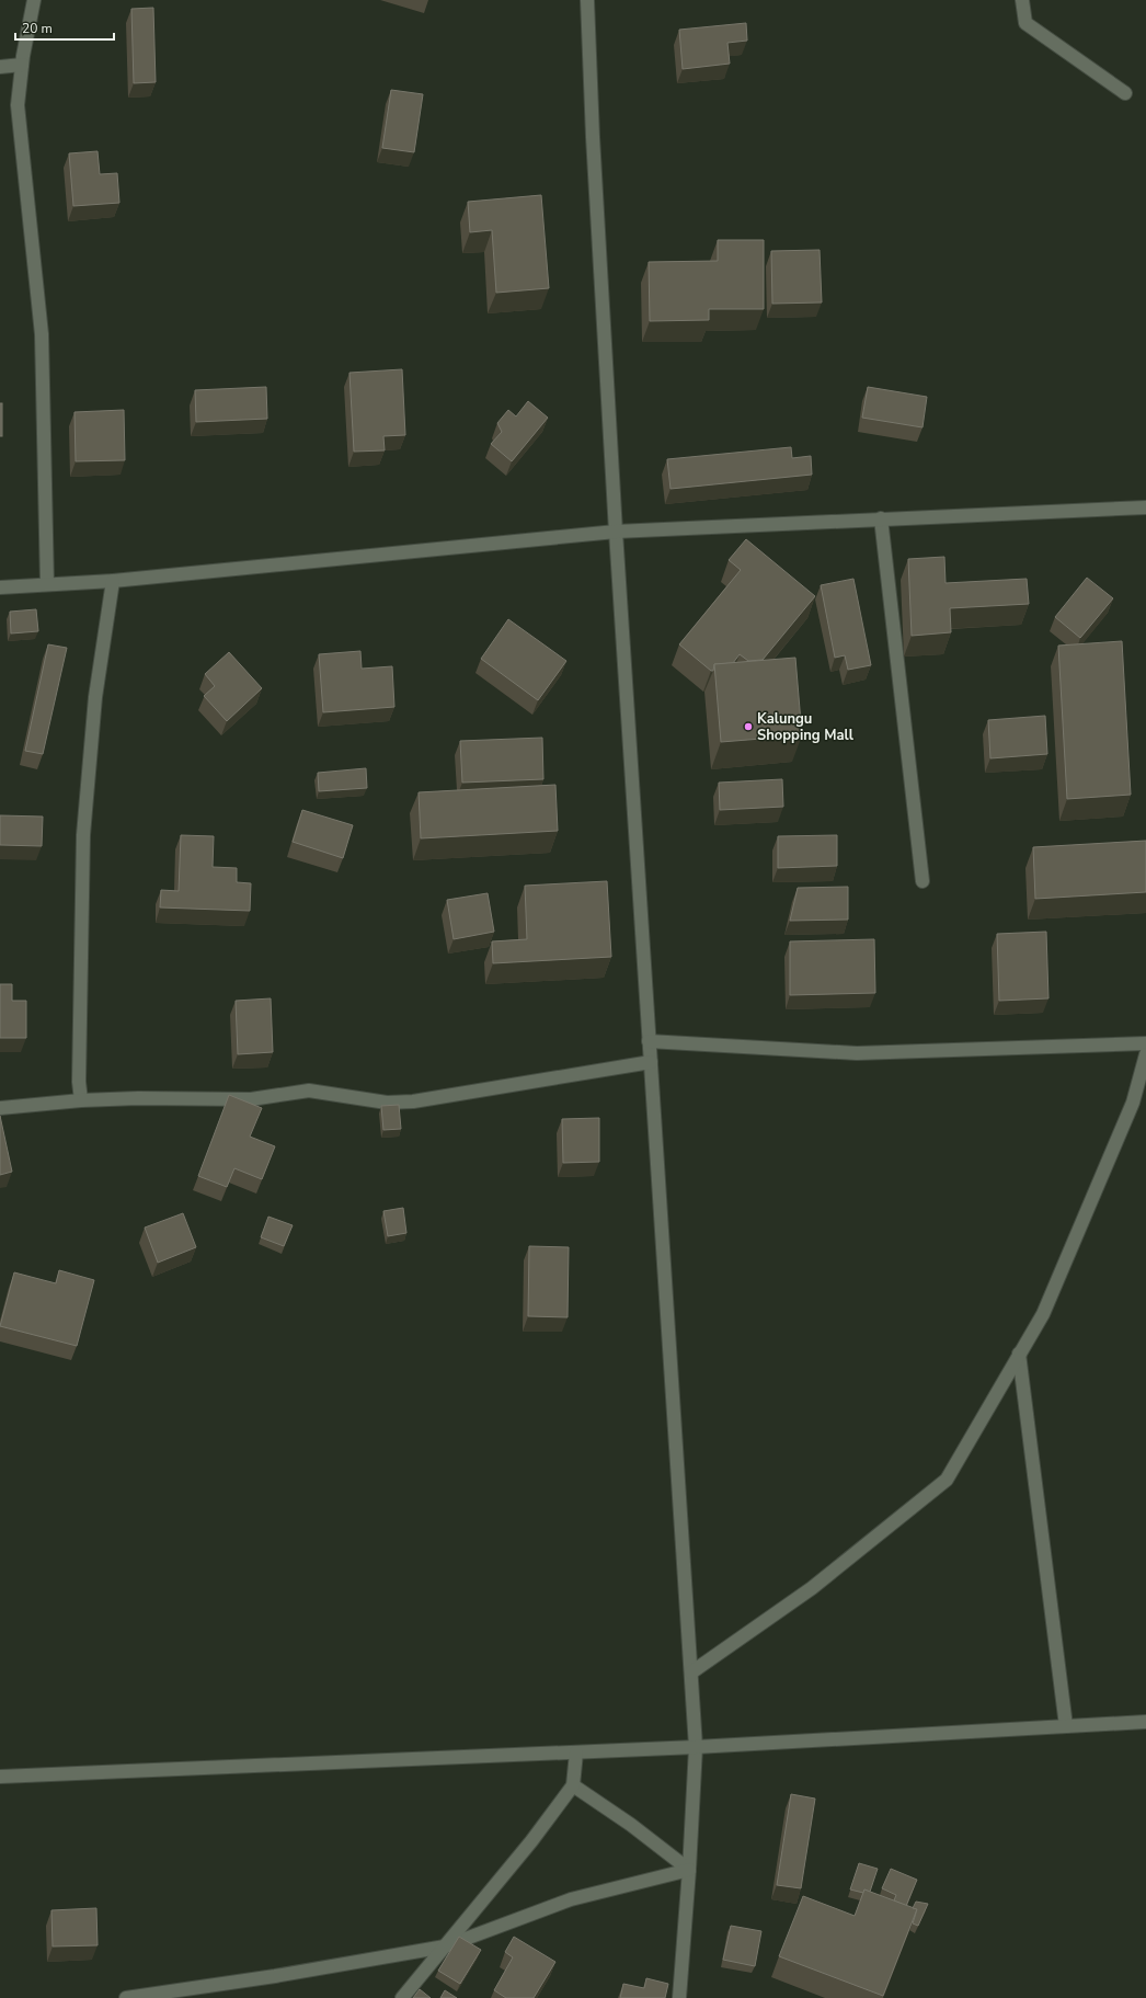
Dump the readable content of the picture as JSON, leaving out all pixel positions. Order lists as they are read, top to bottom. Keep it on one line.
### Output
{"places":["Kalungu Shopping Mall"],"scale_bar":"20 m"}
